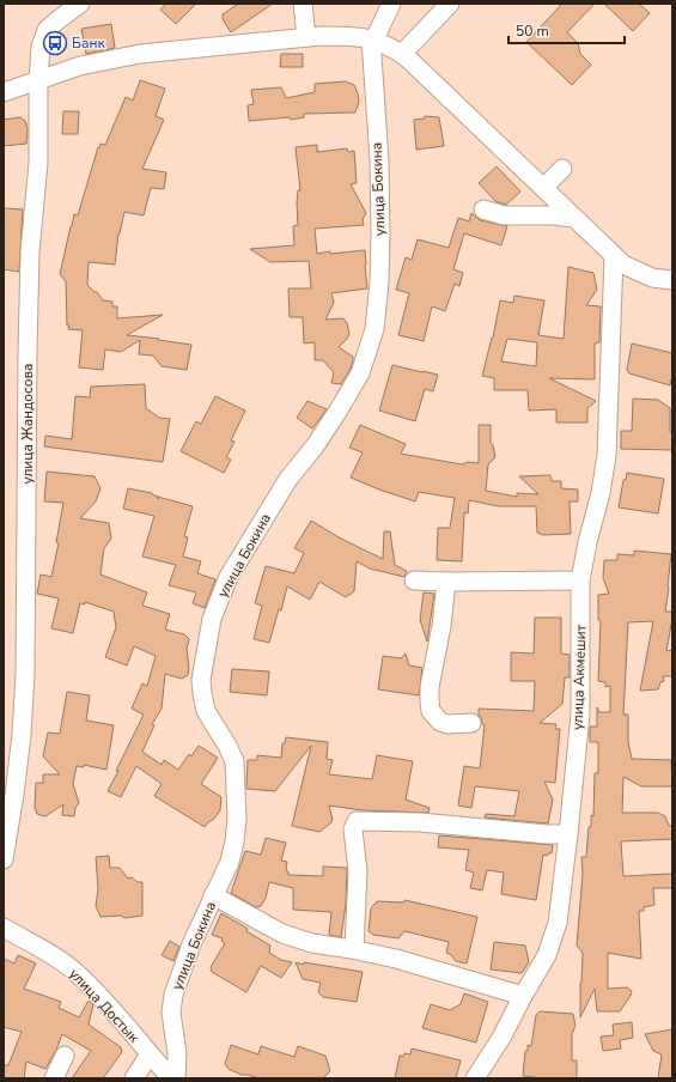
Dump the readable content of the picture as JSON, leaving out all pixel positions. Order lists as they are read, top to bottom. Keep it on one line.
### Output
{"streets":{"street":["улица Бокина","улица Жандосова","улица Акмешит","улица Достык"]},"places":{"bus stop":["Банк"]},"scale_bar":"50 m"}
